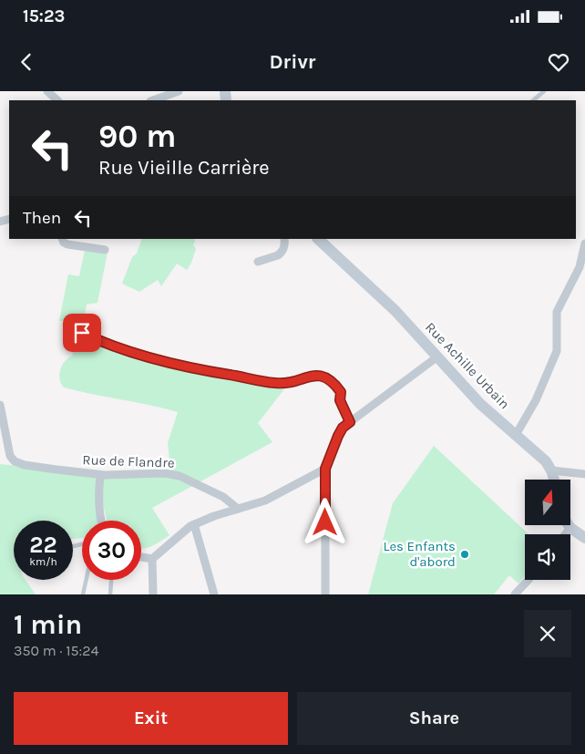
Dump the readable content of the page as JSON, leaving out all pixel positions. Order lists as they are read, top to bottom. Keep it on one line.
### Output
{"streets":{"street":["Rue Achille Urbain","Rue de Flandre"]},"places":["Les Enfants d'abord"],"north":"top","page":{"status":"15:23","header":"Drivr","turn":["90 m","Rue Vieille Carrière"],"then":"Then","speed":"22 km/h","limit":"30","heading":["1 min","350 m · 15:24"],"buttons":["Exit","Share"]}}
